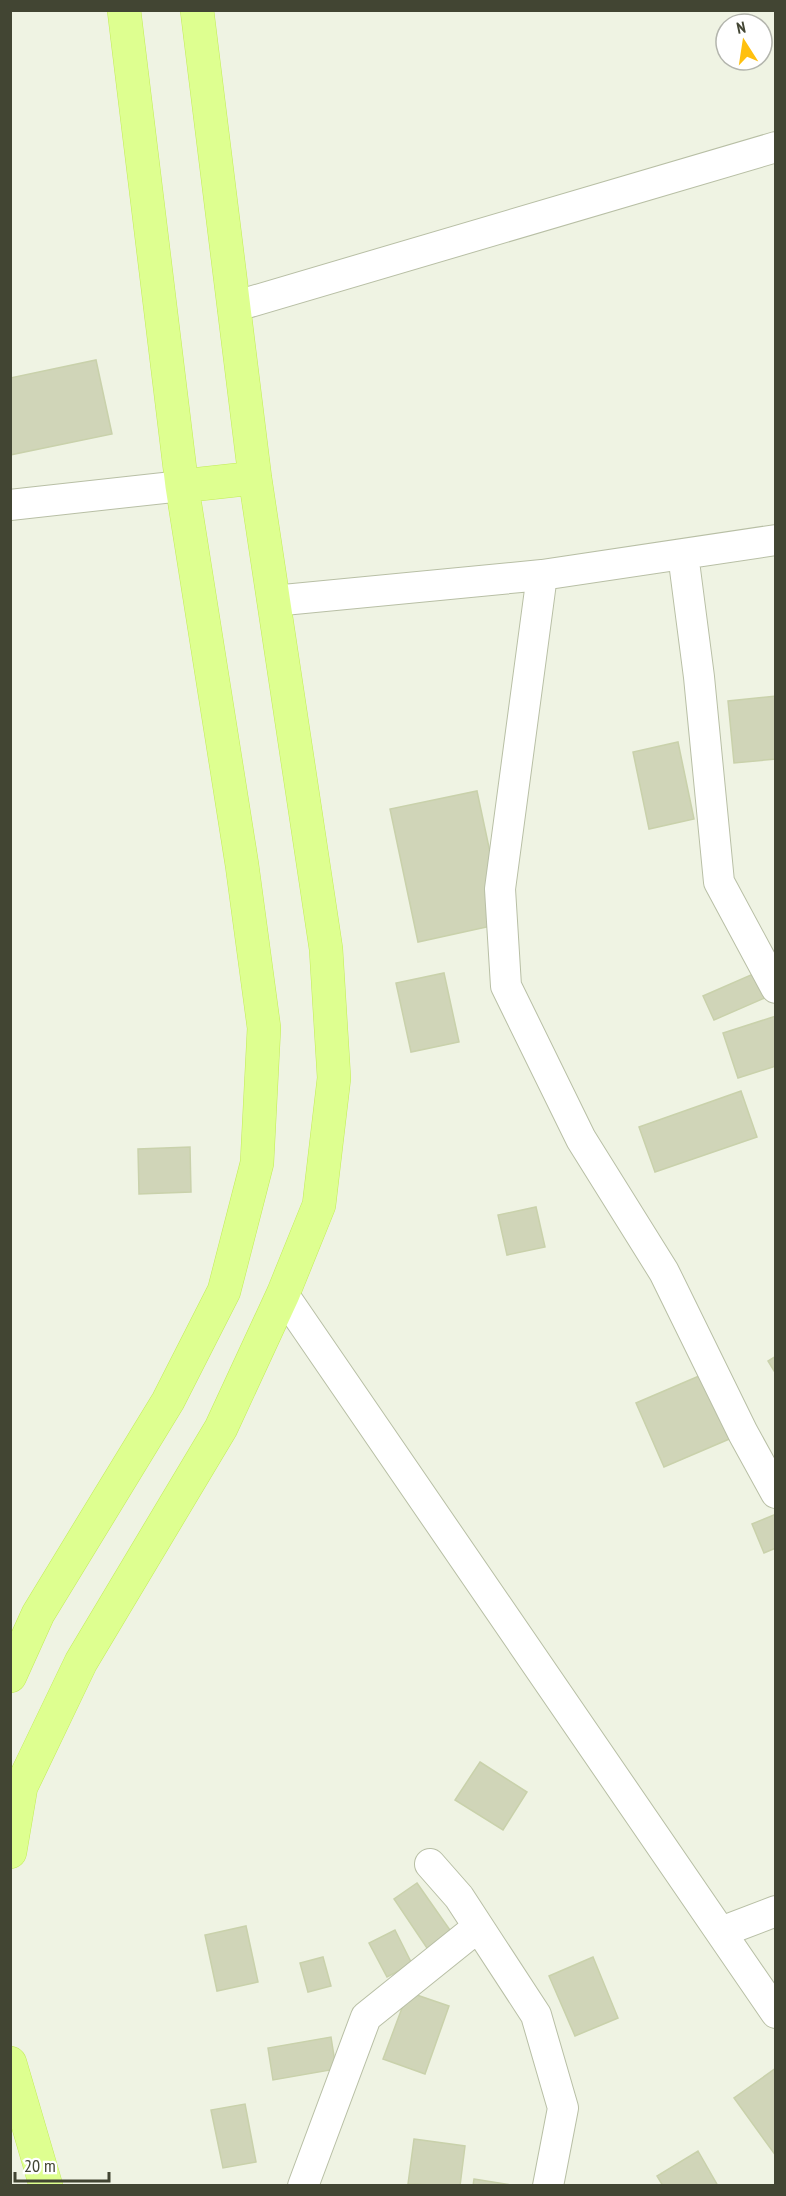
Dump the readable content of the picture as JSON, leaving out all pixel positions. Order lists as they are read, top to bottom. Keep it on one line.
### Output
{"scale_bar":"20 m","north":"top"}
